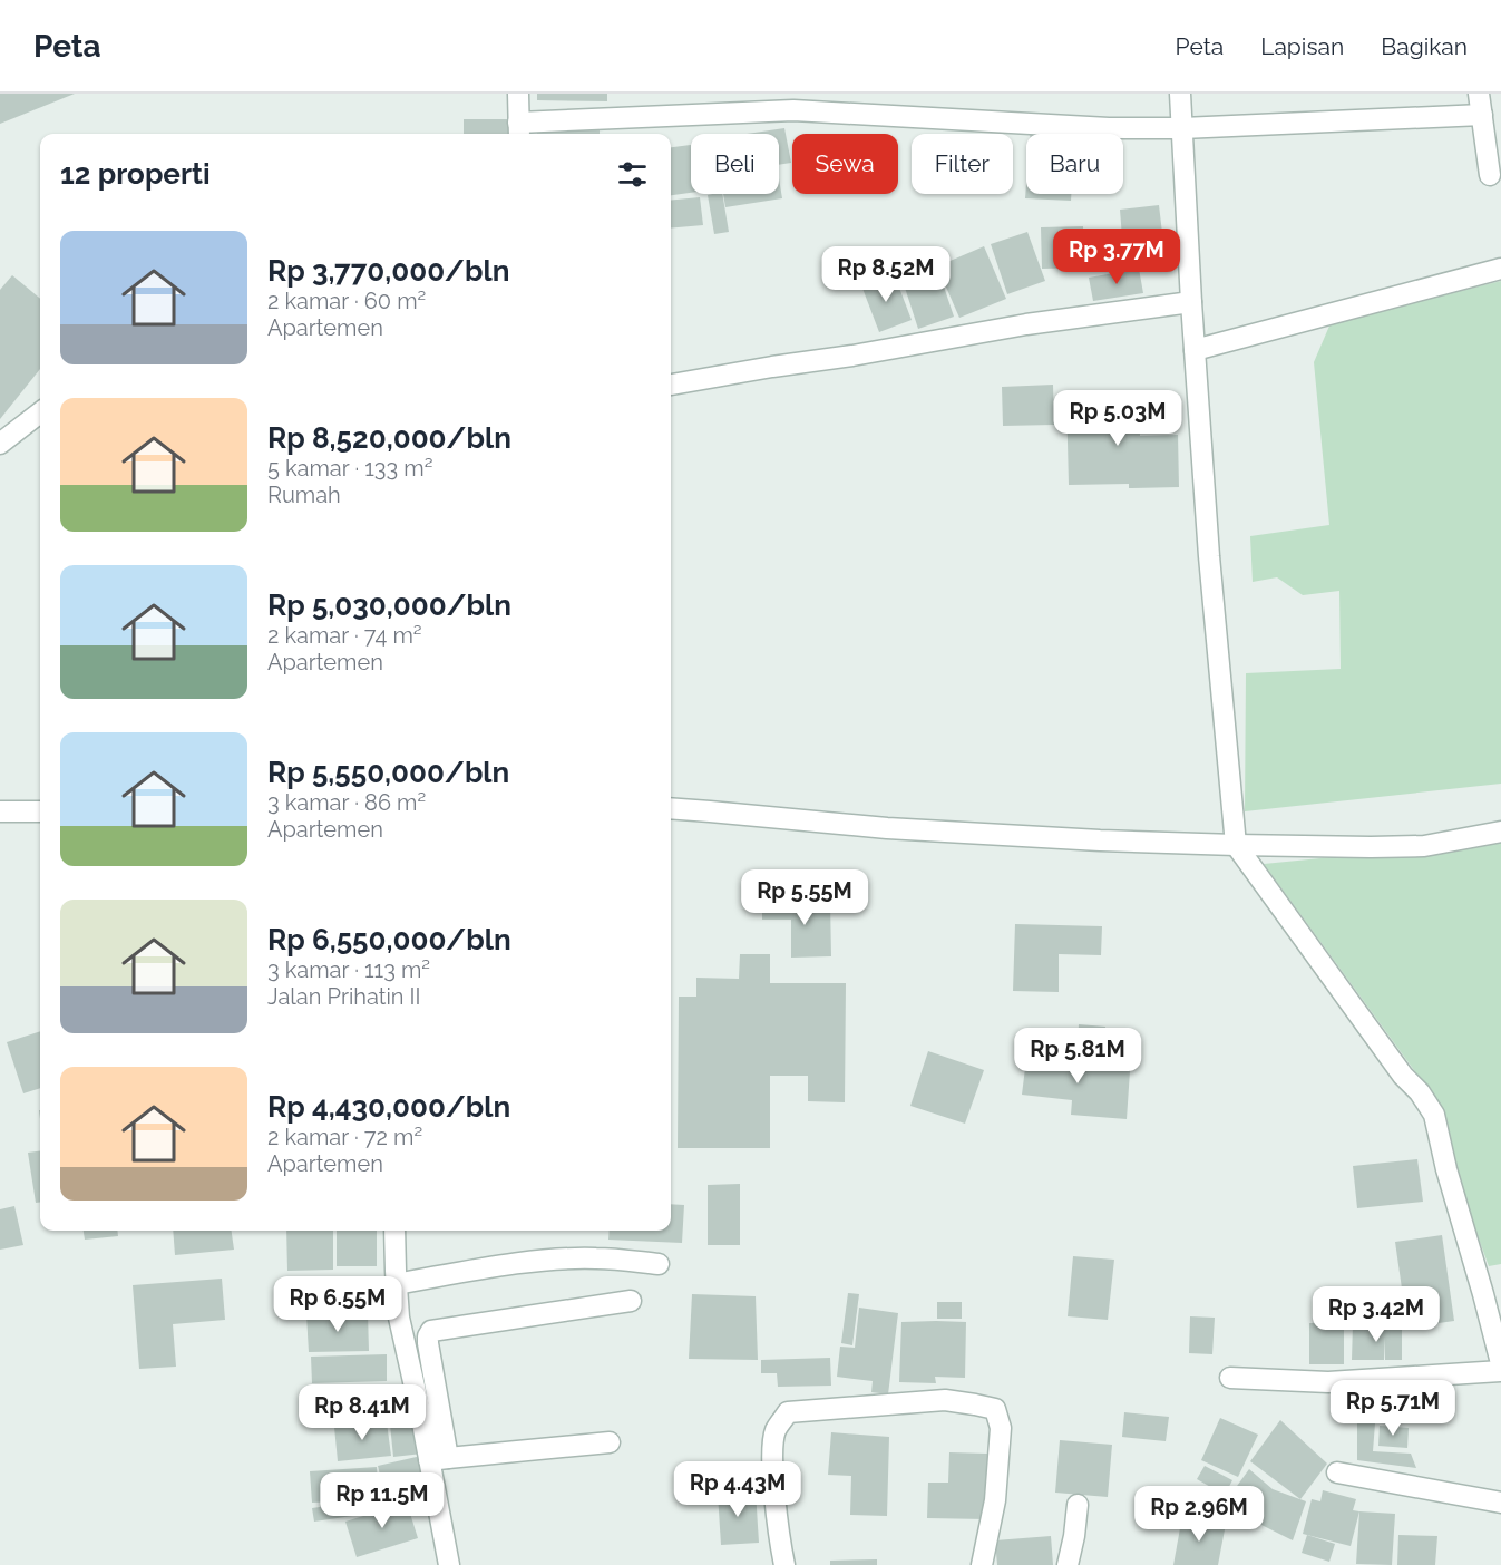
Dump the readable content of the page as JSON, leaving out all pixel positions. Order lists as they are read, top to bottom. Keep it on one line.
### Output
{"page":{"header":"Peta","nav":["Peta","Lapisan","Bagikan"],"chip":["Beli","Sewa","Filter","Baru"],"heading":"12 properti","list":[{"name":"Rp 3,770,000/bln","note":"2 kamar · 60 m² · Apartemen"},{"name":"Rp 8,520,000/bln","note":"5 kamar · 133 m² · Rumah"},{"name":"Rp 5,030,000/bln","note":"2 kamar · 74 m² · Apartemen"},{"name":"Rp 5,550,000/bln","note":"3 kamar · 86 m² · Apartemen"},{"name":"Rp 6,550,000/bln","note":"3 kamar · 113 m² · Jalan Prihatin II"},{"name":"Rp 4,430,000/bln","note":"2 kamar · 72 m² · Apartemen"}],"price":["Rp 3.77M","Rp 8.52M","Rp 5.03M","Rp 5.55M","Rp 5.81M","Rp 6.55M","Rp 3.42M","Rp 5.71M","Rp 8.41M","Rp 4.43M","Rp 11.5M","Rp 2.96M"]}}
